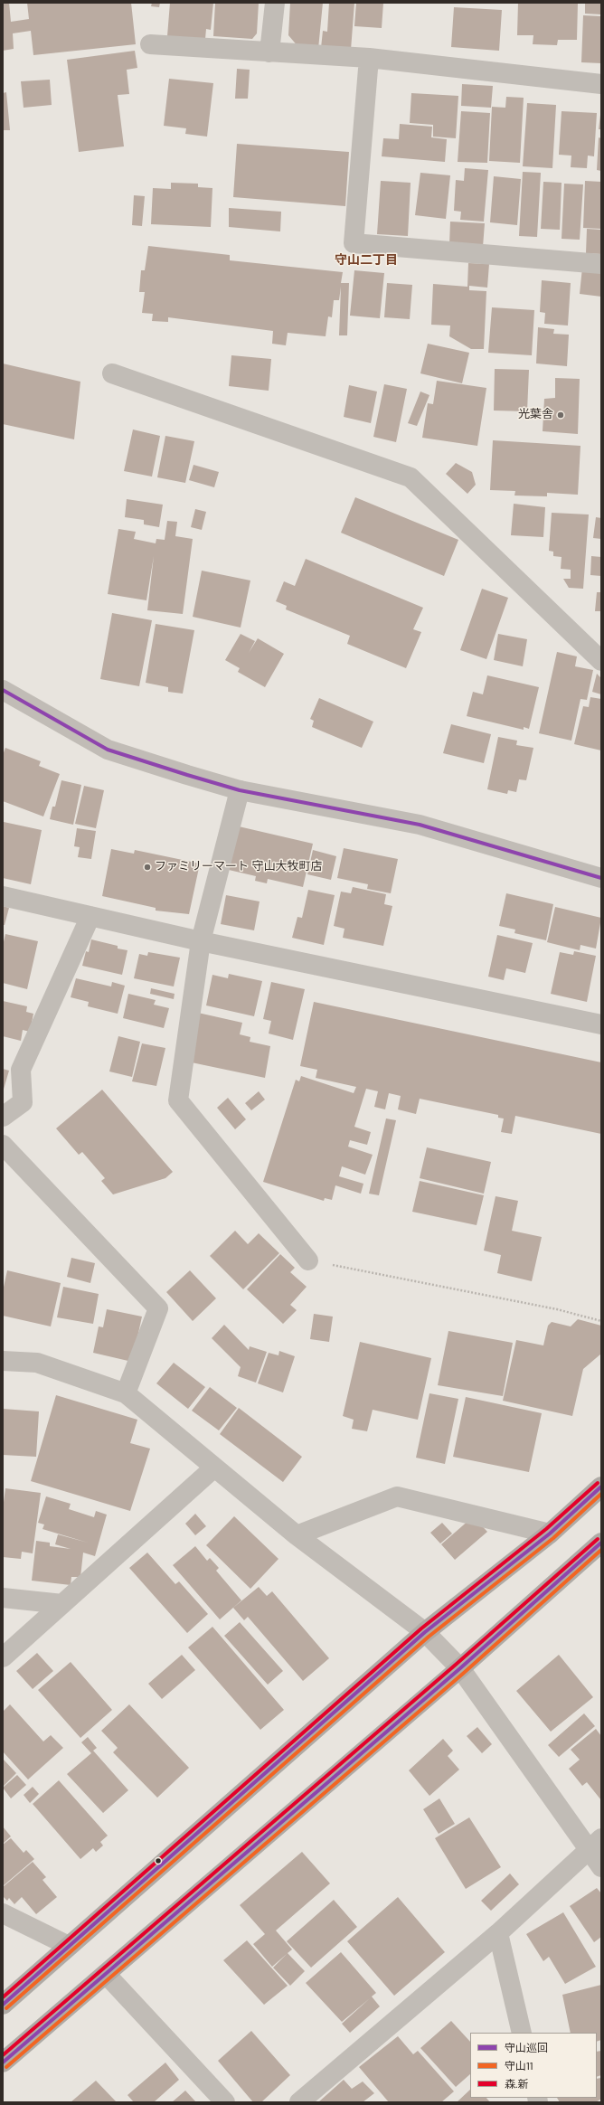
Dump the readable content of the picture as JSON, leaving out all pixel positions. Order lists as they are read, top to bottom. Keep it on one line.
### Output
{"districts":["守山二丁目"],"places":["光葉舎","ファミリーマート 守山大牧町店"],"lines":["transit line 守山巡回","transit line 森.新","transit line 守山11"],"legend":["守山巡回","守山11","森.新"]}
